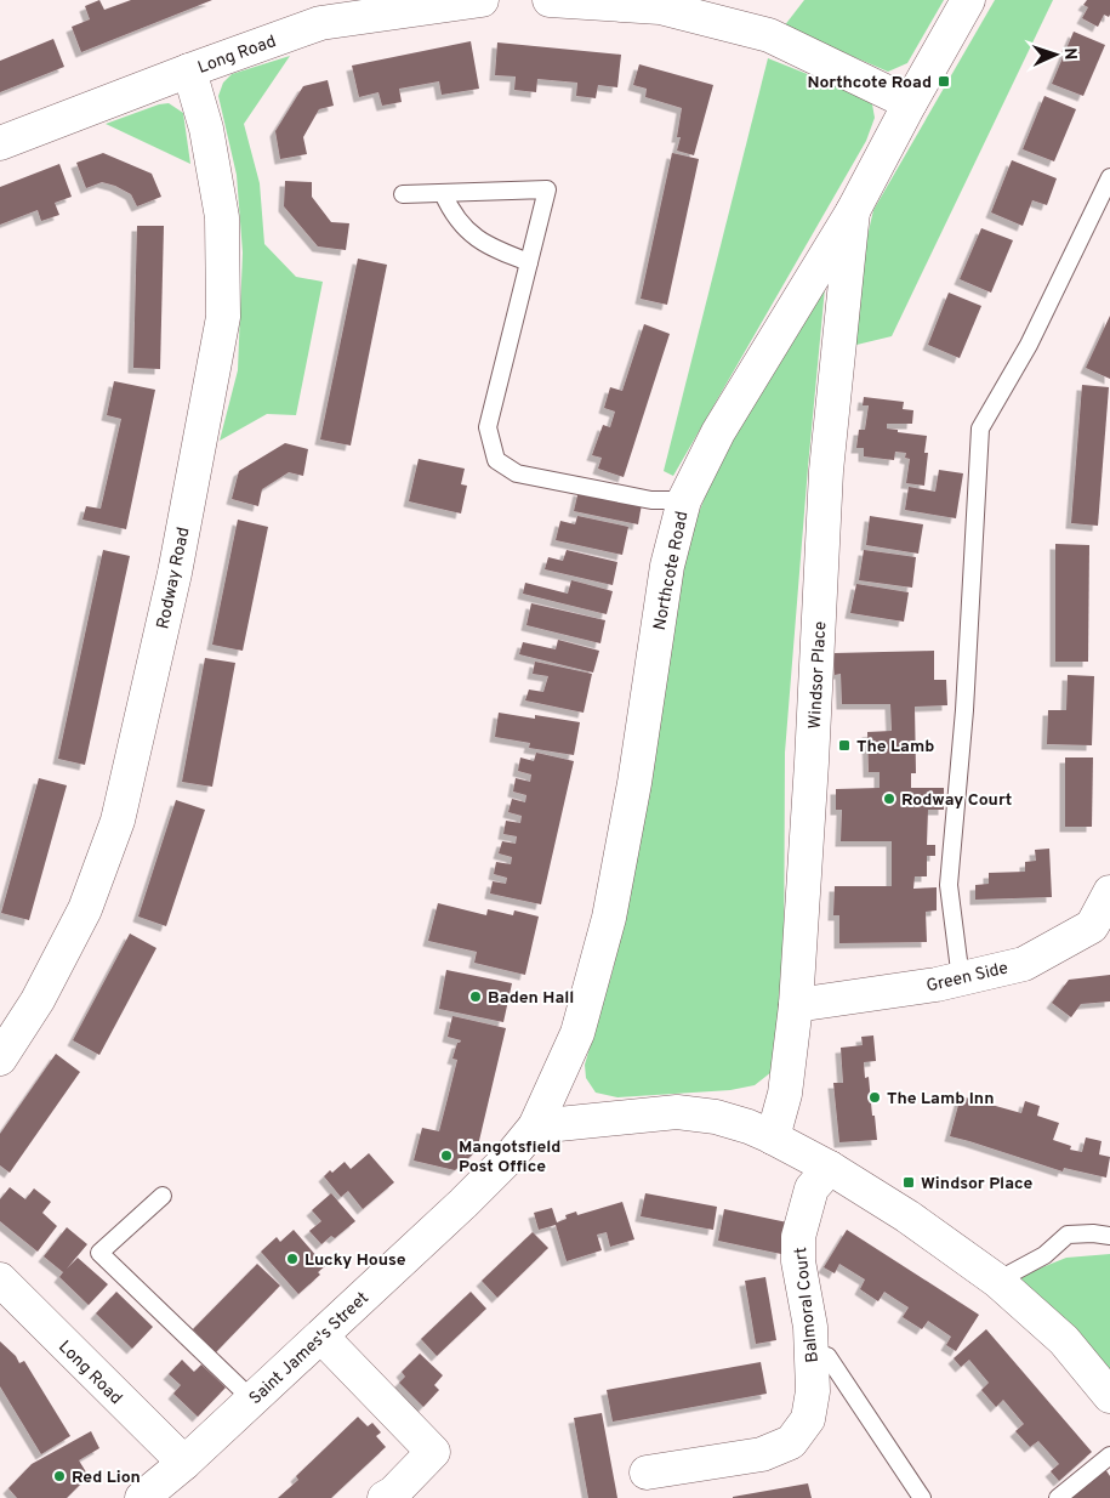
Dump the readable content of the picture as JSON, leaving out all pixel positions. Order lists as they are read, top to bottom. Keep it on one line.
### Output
{"streets":{"street":["Long Road","Northcote Road","Rodway Road","Windsor Place","Green Side","Balmoral Court","Saint James's Street"]},"crossings":[["Long Road","Rodway Road"],["Long Road","Saint James's Street"],["Northcote Road","Windsor Place"],["Northcote Road","Saint James's Street"],["Windsor Place","Green Side"]],"places":{"transit":["Northcote Road","The Lamb","Windsor Place"],"other":["Rodway Court","Baden Hall","The Lamb Inn","Mangotsfield Post Office","Lucky House","Red Lion"]},"north":"right"}
